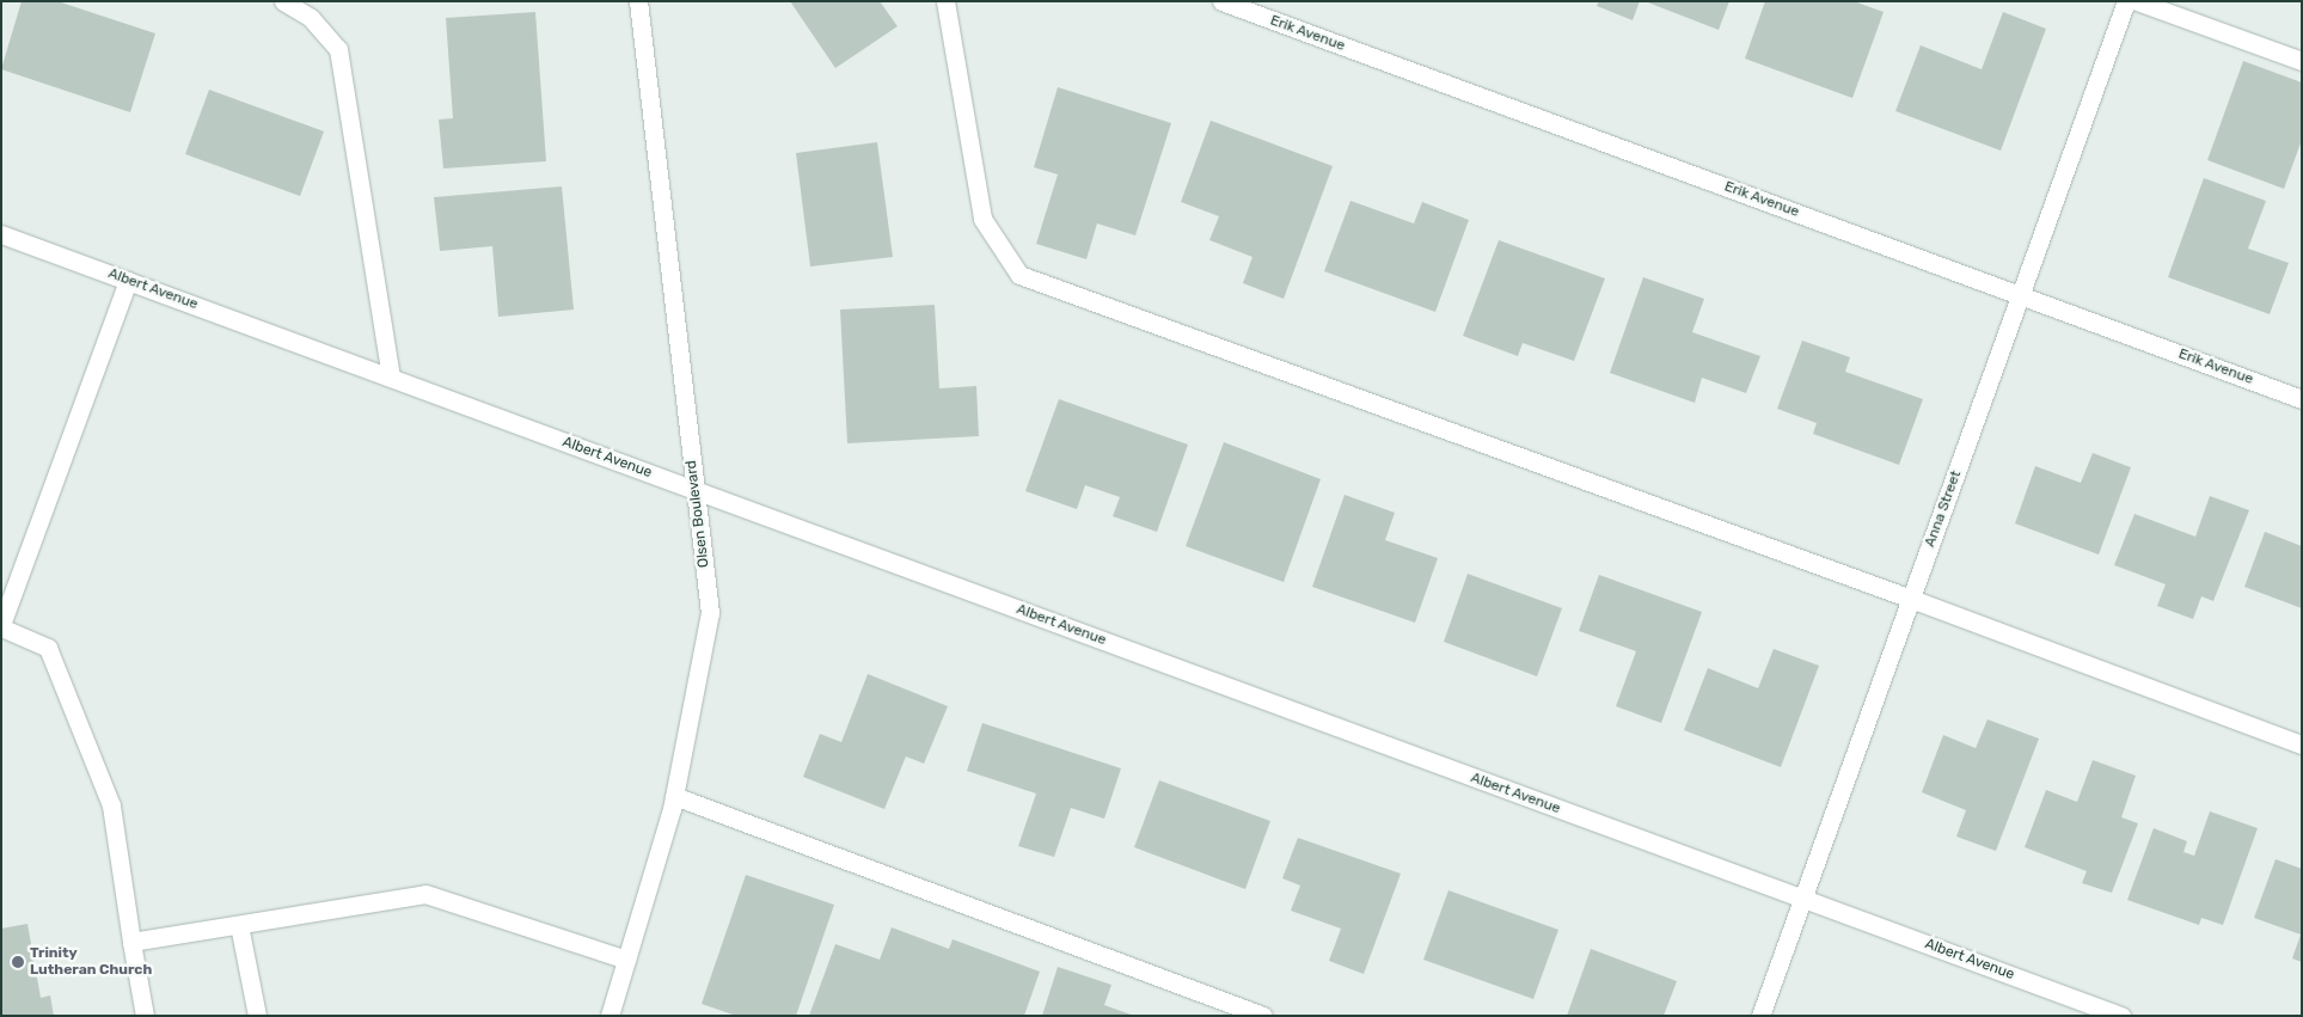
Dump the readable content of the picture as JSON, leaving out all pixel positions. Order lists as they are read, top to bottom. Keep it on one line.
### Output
{"streets":{"street":["Erik Avenue","Albert Avenue","Anna Street","Olsen Boulevard"]},"crossings":[["Erik Avenue","Anna Street"],["Albert Avenue","Anna Street"],["Albert Avenue","Olsen Boulevard"]],"places":["Trinity Lutheran Church"]}
